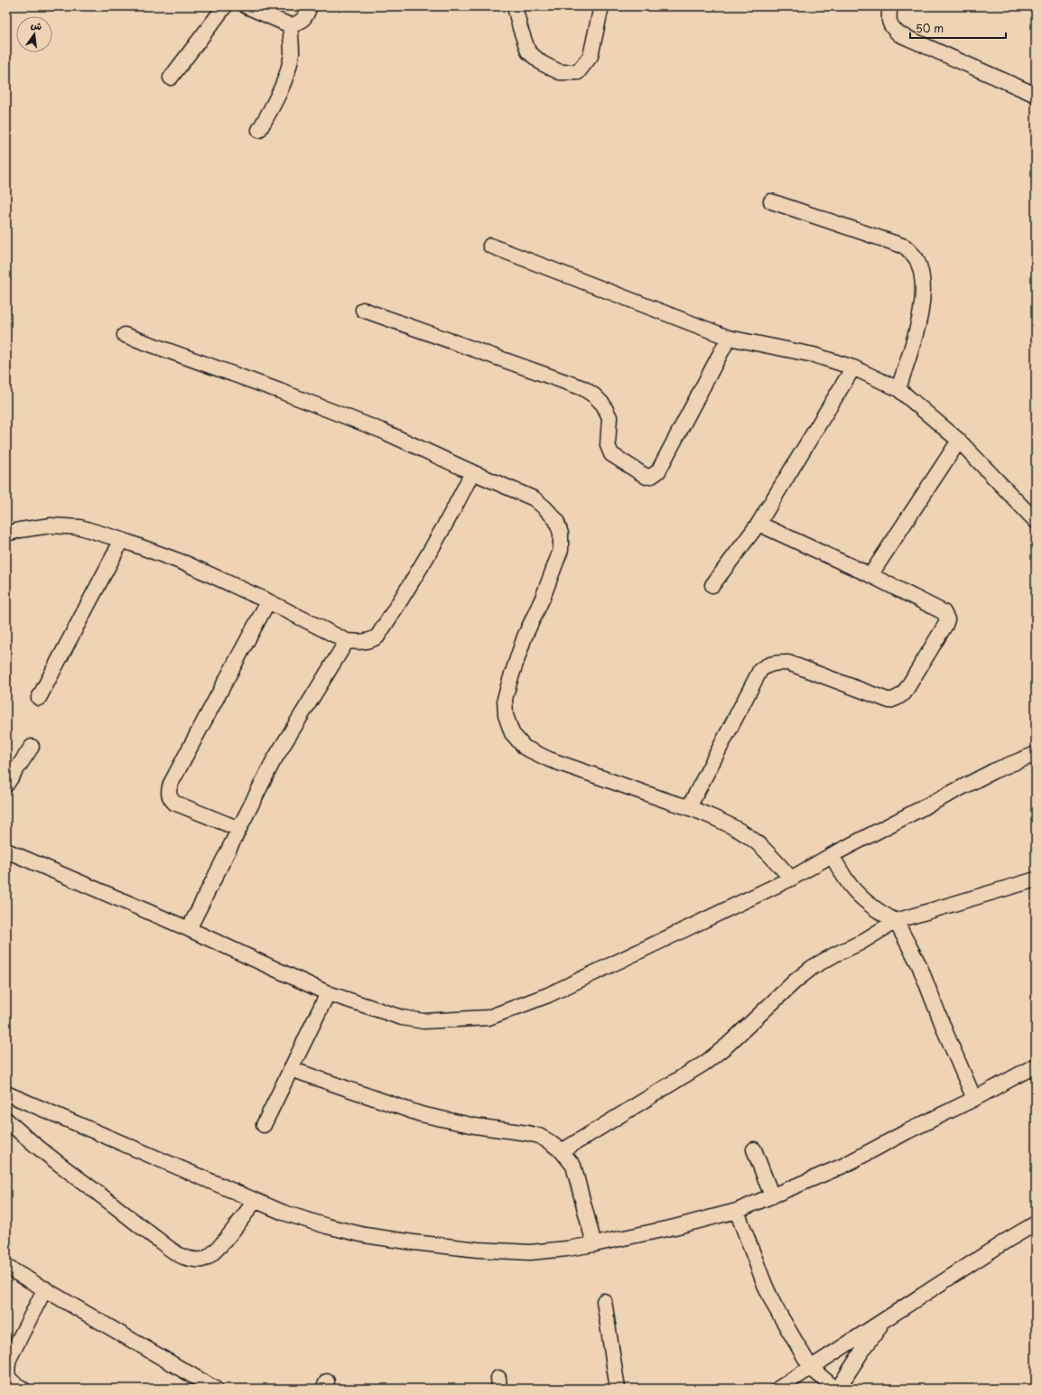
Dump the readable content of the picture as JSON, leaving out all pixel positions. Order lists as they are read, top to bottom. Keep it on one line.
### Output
{"scale_bar":"50 m","north":"top"}
